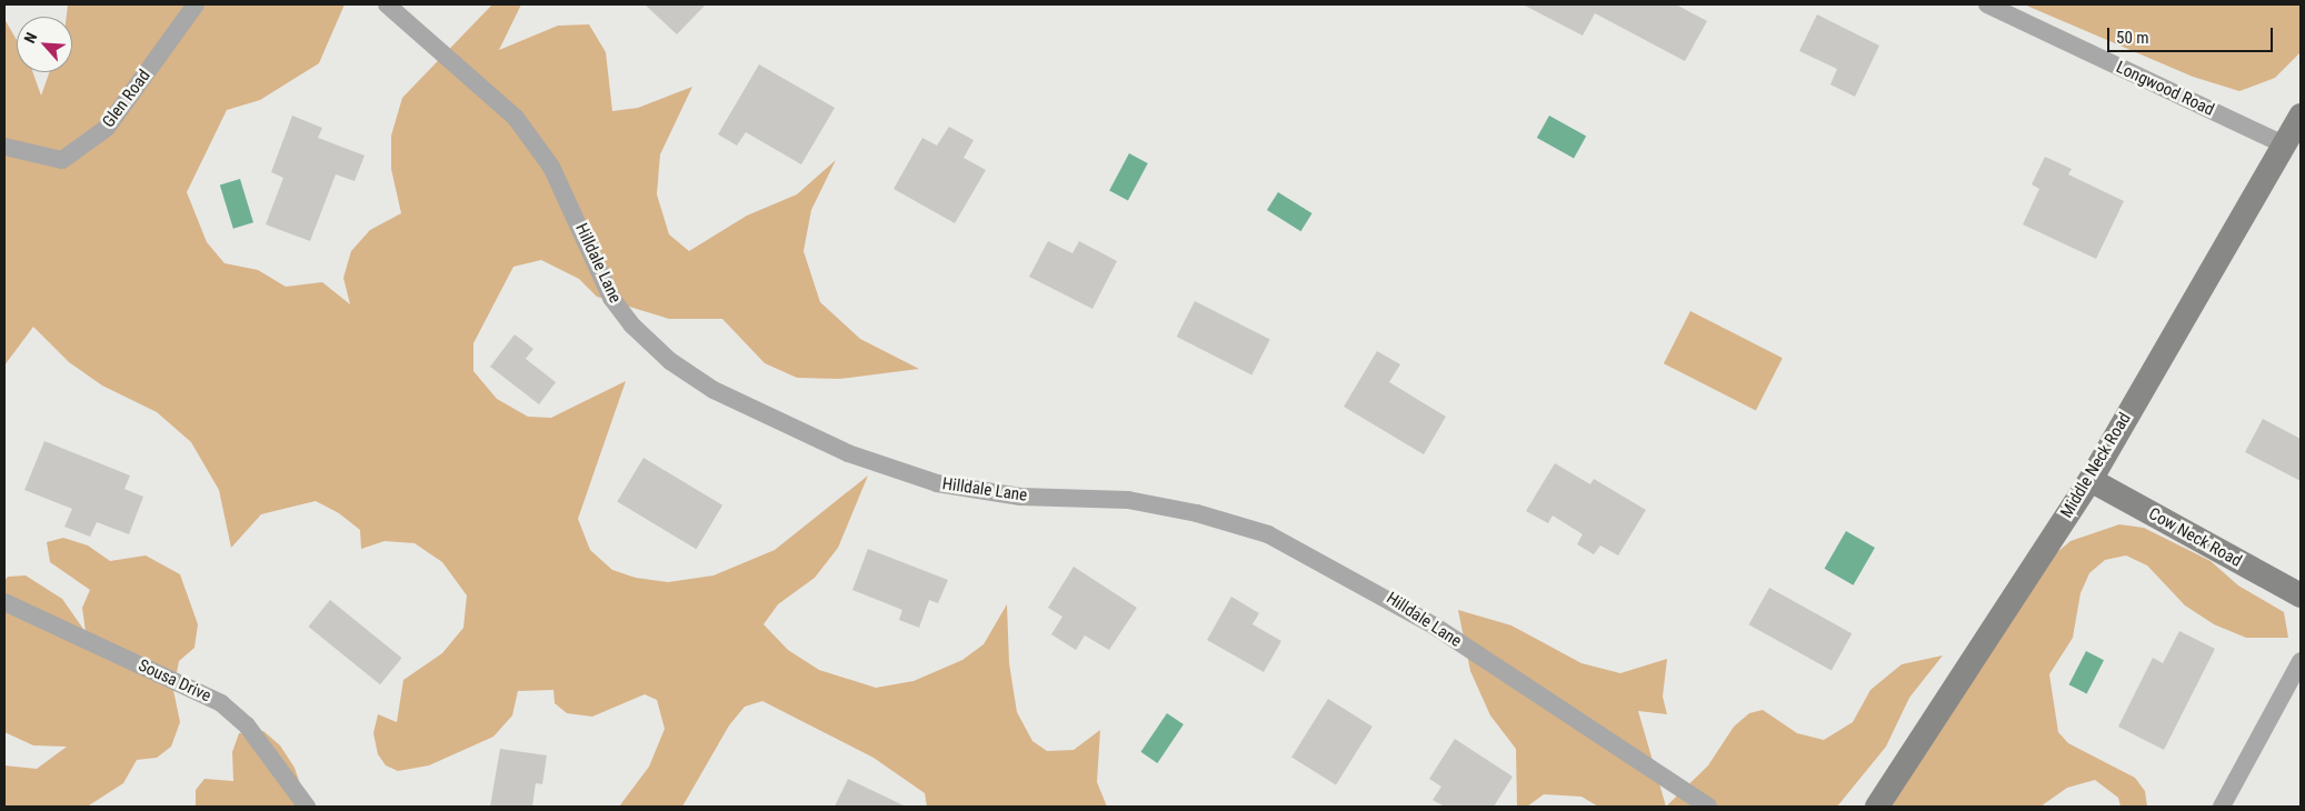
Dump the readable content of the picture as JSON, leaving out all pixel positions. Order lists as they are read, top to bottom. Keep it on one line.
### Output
{"streets":{"main road":["Middle Neck Road","Cow Neck Road"],"street":["Longwood Road","Glen Road","Hilldale Lane","Sousa Drive"]},"crossings":[["Longwood Road","Middle Neck Road"],["Middle Neck Road","Cow Neck Road"]],"scale_bar":"50 m","north":"top left"}
